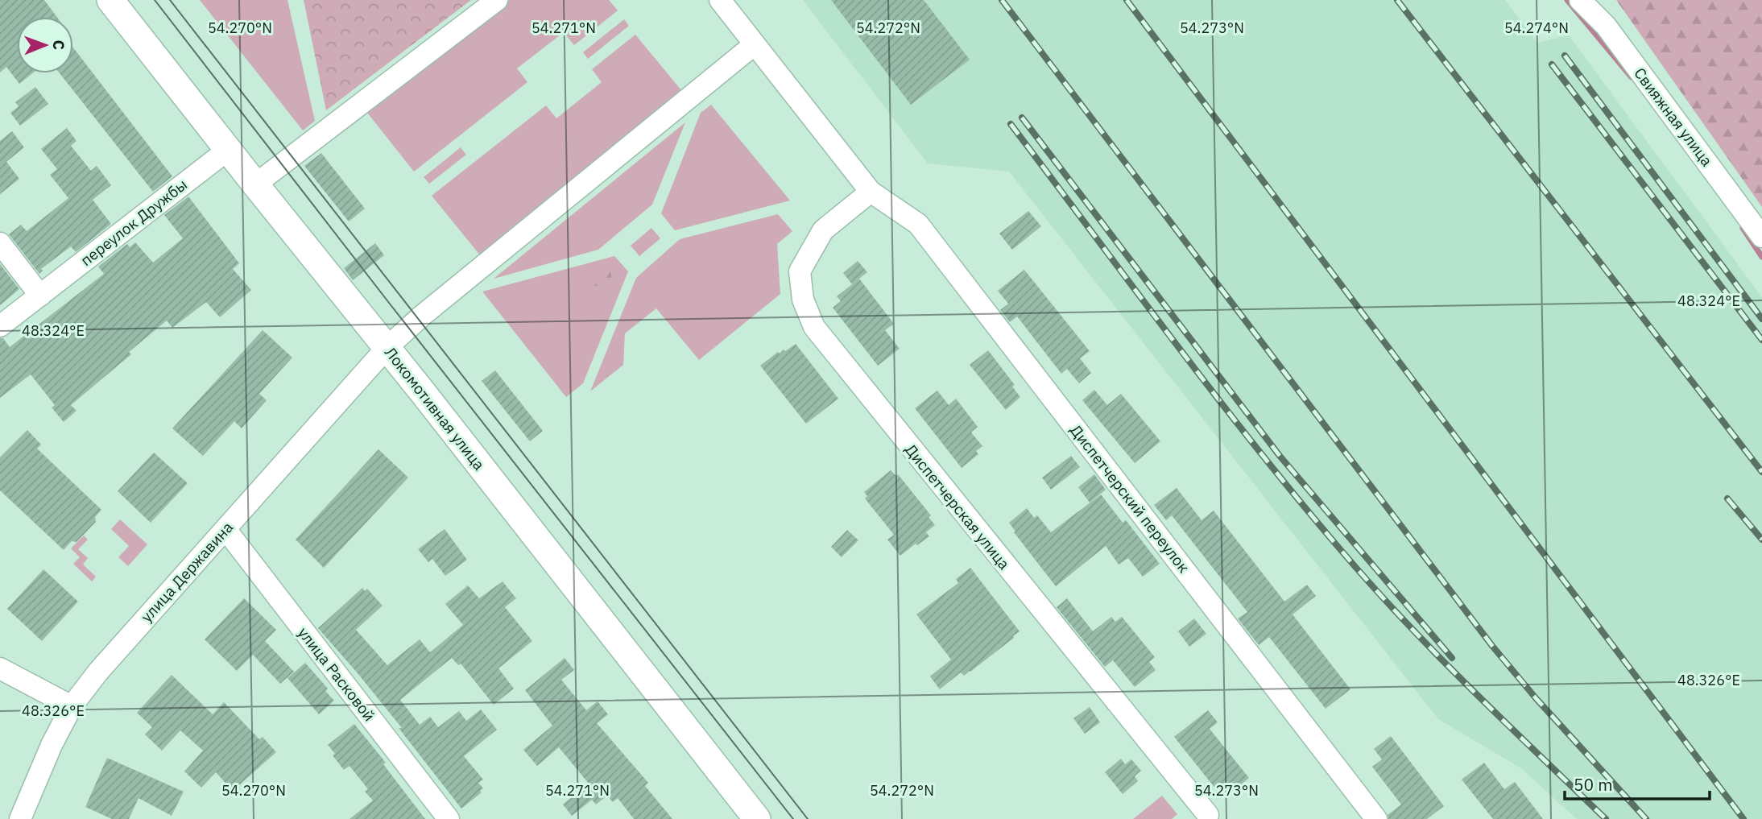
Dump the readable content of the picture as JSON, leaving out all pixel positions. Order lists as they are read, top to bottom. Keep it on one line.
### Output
{"streets":{"main road":["Локомотивная улица"],"street":["Свияжная улица","переулок Дружбы","Диспетчерский переулок","Диспетчерская улица","улица Державина","улица Расковой"]},"crossings":[["переулок Дружбы","Локомотивная улица"],["Локомотивная улица","улица Державина"],["Диспетчерский переулок","Диспетчерская улица"],["Диспетчерский переулок","улица Державина"],["улица Державина","улица Расковой"]],"scale_bar":"50 m","north":"right","coordinates":["54.270°N","54.271°N","54.272°N","54.273°N","54.274°N","48.324°E","48.326°E"]}
